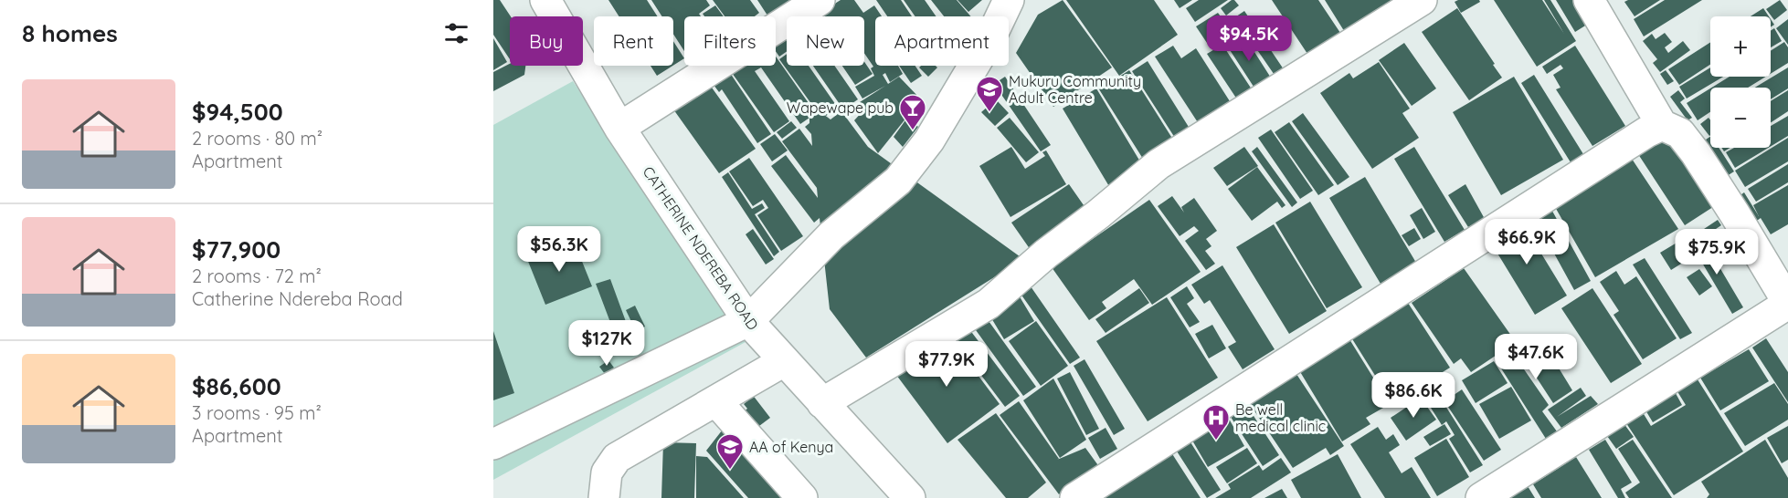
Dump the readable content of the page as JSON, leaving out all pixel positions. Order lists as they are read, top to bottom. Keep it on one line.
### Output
{"streets":{"street":["CATHERINE NDEREBA ROAD"]},"places":{"school or university":["Mukuru Community Adult Centre","AA of Kenya"],"bar":["Wapewape pub"],"hospital":["Be well medical clinic"]},"page":{"heading":"8 homes","price":["$94.5K","$66.9K","$56.3K","$75.9K","$127K","$47.6K","$77.9K","$86.6K"],"map_buttons":["+","−"],"chip":["Buy","Rent","Filters","New","Apartment"],"list":[{"name":"$94,500","note":"2 rooms · 80 m² · Apartment"},{"name":"$77,900","note":"2 rooms · 72 m² · Catherine Ndereba Road"},{"name":"$86,600","note":"3 rooms · 95 m² · Apartment"}]}}
